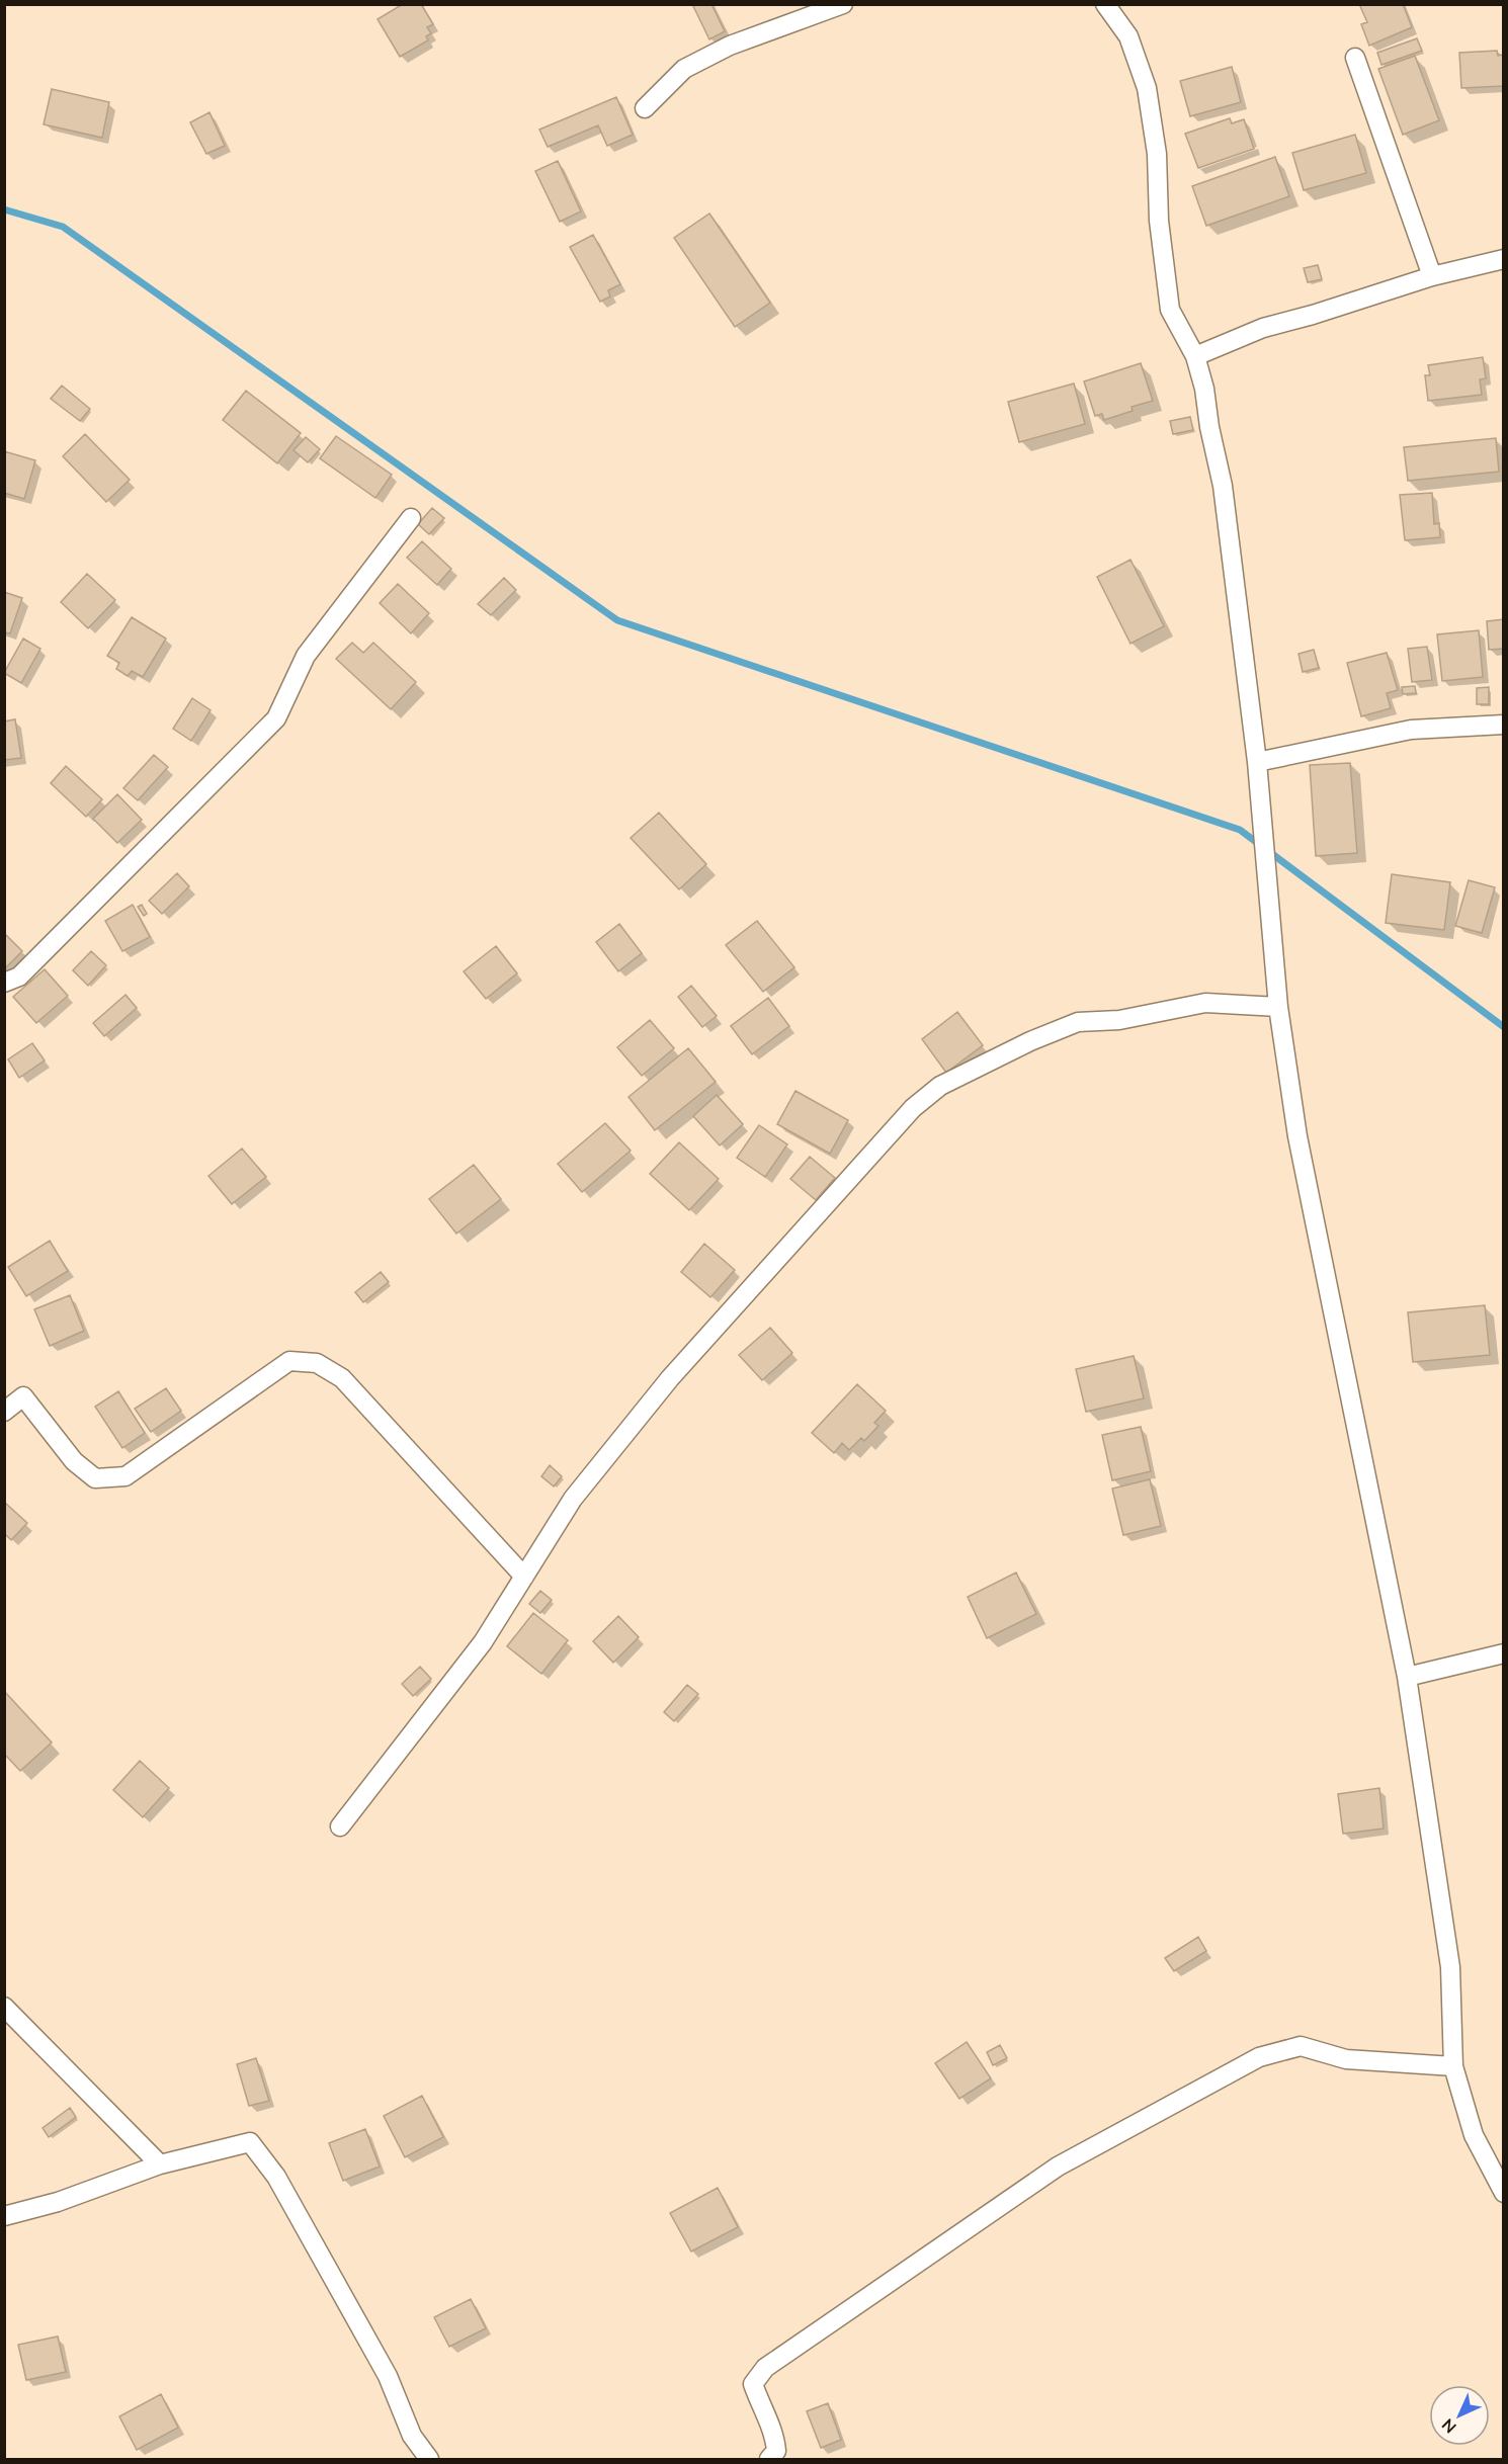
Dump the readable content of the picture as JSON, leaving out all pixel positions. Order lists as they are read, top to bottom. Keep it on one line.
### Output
{"north":"bottom left"}
